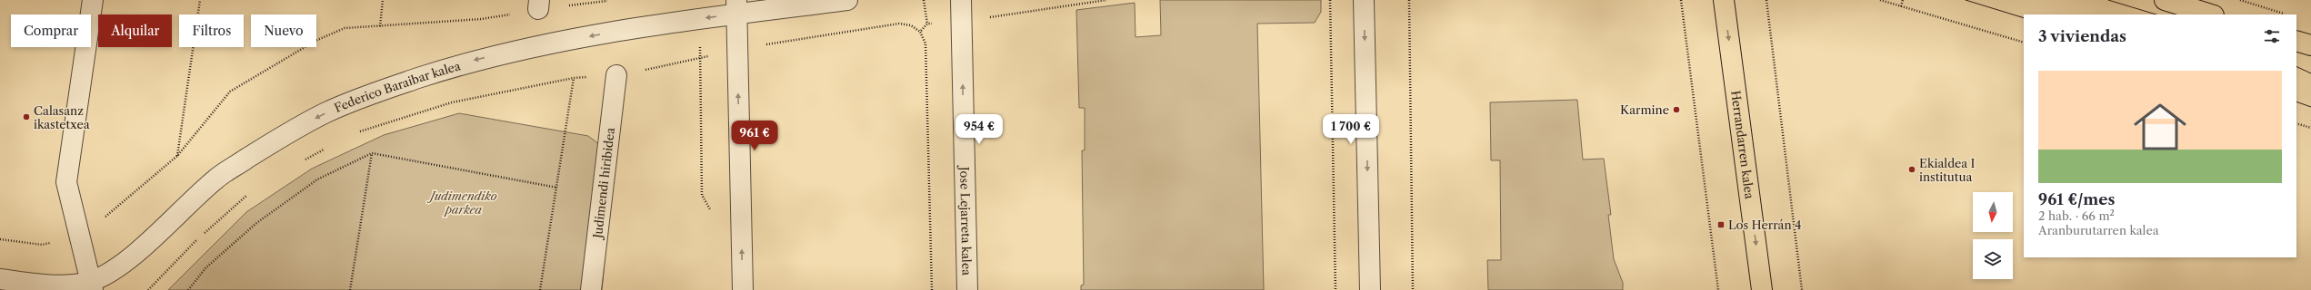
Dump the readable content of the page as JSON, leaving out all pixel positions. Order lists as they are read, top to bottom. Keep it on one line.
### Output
{"streets":{"main road":["Herrandarren kalea"],"street":["Federico Baraibar kalea","Judimendi hiribidea","Jose Lejarreta kalea"]},"one_way":["Federico Baraibar kalea","Herrandarren kalea","Jose Lejarreta kalea"],"parks":["Judimendiko parkea"],"places":{"other":["Karmine","Calasanz ikastetxea","Ekialdea I institutua"],"transit":["Los Herrán 4"]},"north":"bottom","page":{"chip":["Comprar","Alquilar","Filtros","Nuevo"],"heading":"3 viviendas","list":[{"name":"961 €/mes","note":"2 hab. · 66 m² · Aranburutarren kalea"}],"price":["954 €","1 700 €","961 €"]}}
